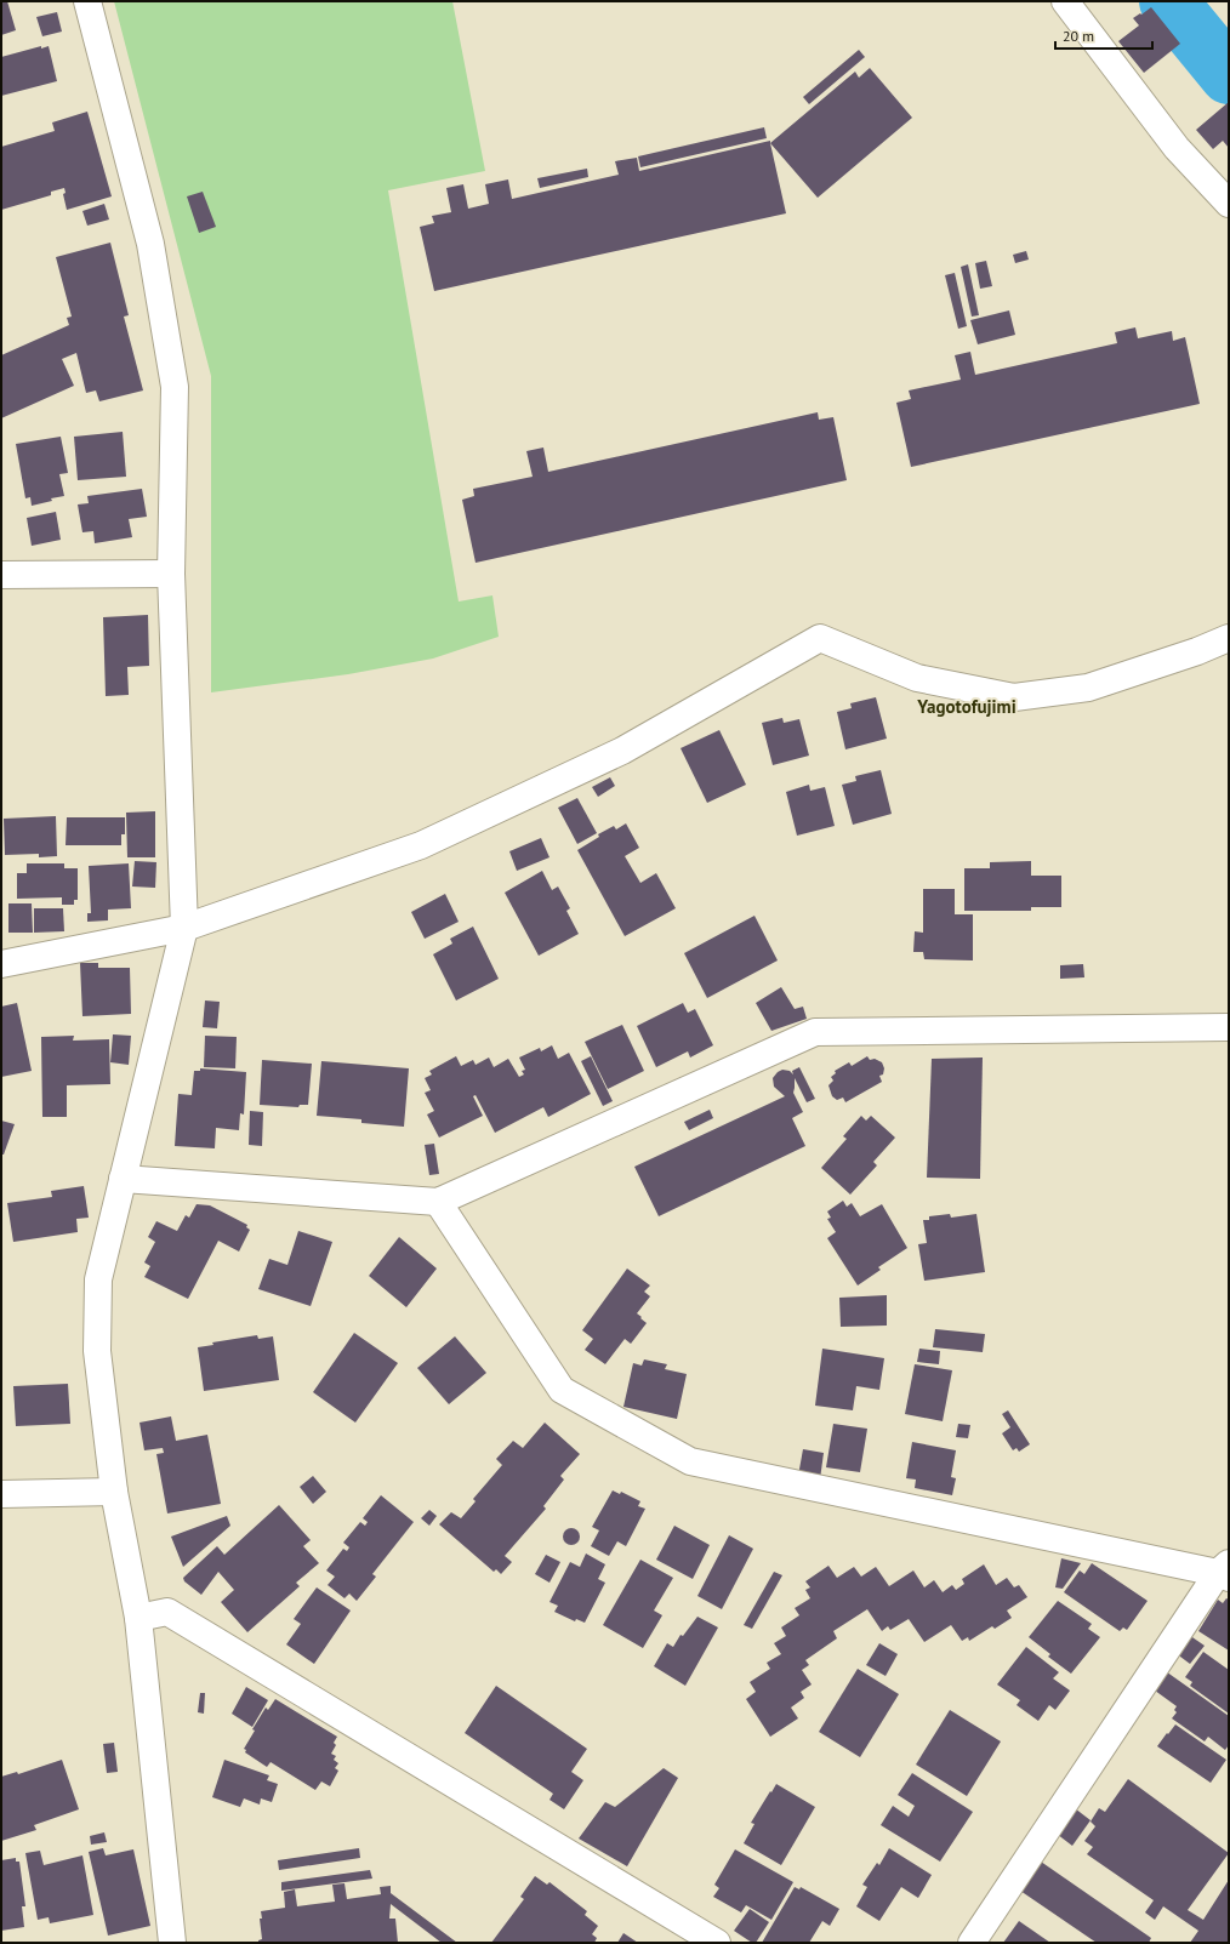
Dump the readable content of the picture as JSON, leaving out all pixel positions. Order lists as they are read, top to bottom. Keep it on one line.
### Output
{"districts":["Yagotofujimi"],"scale_bar":"20 m"}
